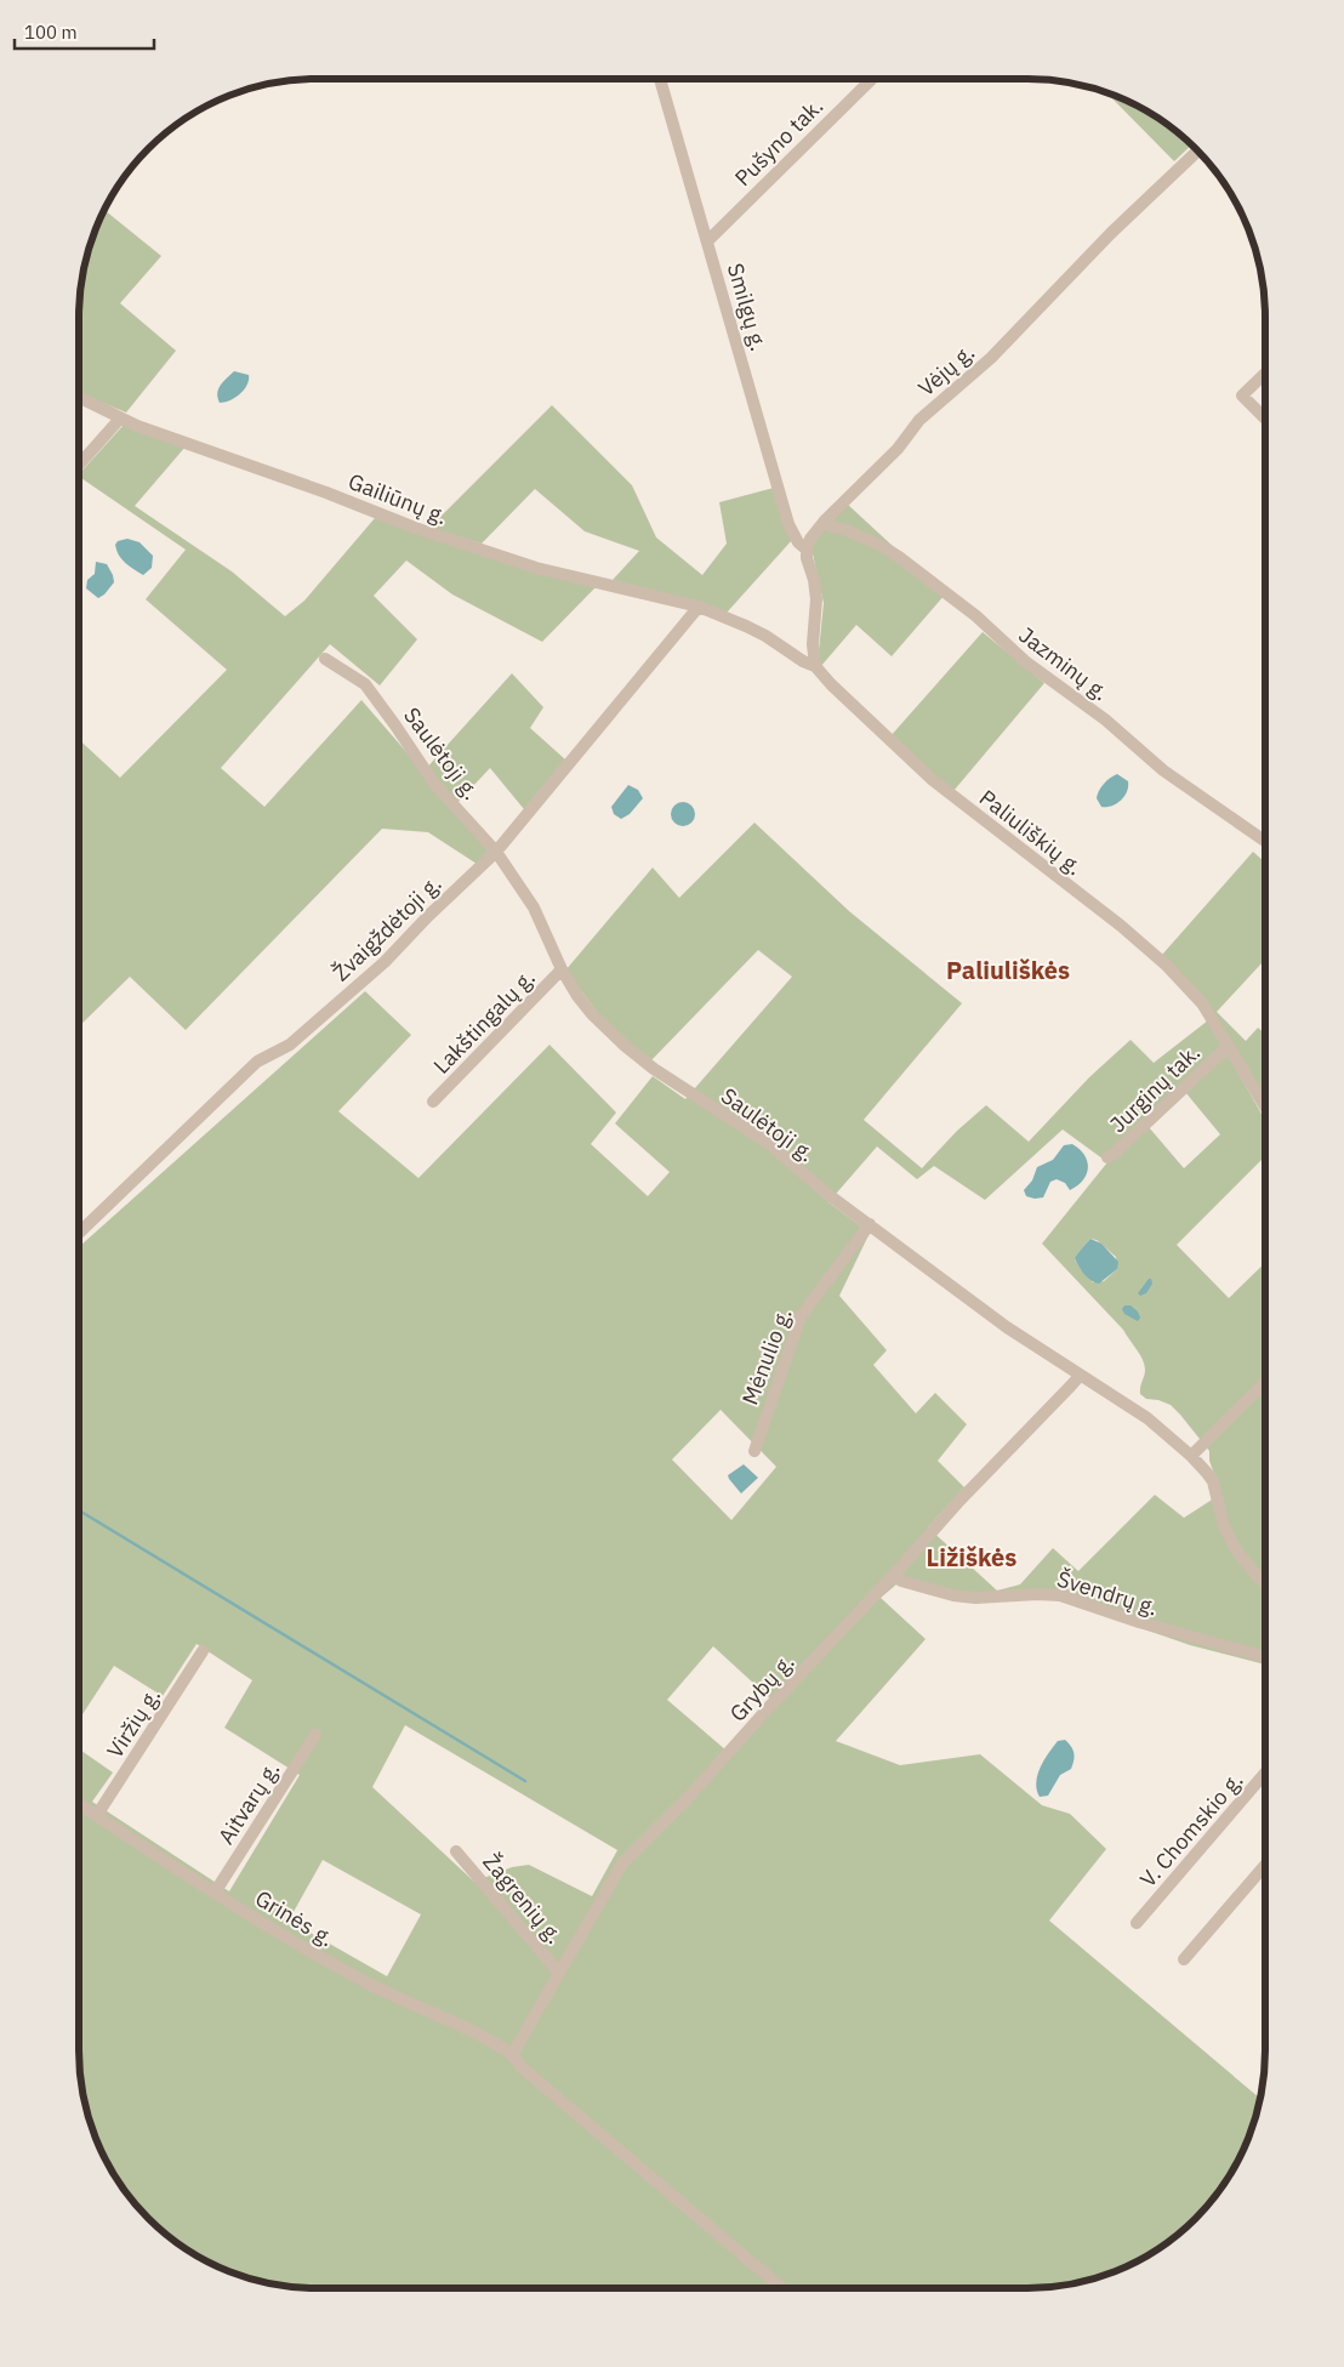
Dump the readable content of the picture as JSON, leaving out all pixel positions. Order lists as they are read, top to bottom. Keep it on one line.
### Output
{"streets":{"street":["Pušyno tak.","Smilgų g.","Vėjų g.","Gailiūnų g.","Jazminų g.","Saulėtoji g.","Paliuliškių g.","Žvaigždėtoji g.","Lakštingalų g.","Jurginų tak.","Mėnulio g.","Švendrų g.","Grybų g.","Viržių g.","Aitvarų g.","V. Chomskio g.","Žagrenių g.","Grinės g."]},"crossings":[["Pušyno tak.","Smilgų g."],["Smilgų g.","Vėjų g."],["Vėjų g.","Jazminų g."],["Gailiūnų g.","Paliuliškių g."],["Gailiūnų g.","Žvaigždėtoji g."],["Saulėtoji g.","Žvaigždėtoji g."],["Saulėtoji g.","Lakštingalų g."],["Saulėtoji g.","Mėnulio g."],["Saulėtoji g.","Grybų g."],["Paliuliškių g.","Jurginų tak."],["Švendrų g.","Grybų g."],["Grybų g.","Žagrenių g."],["Grybų g.","Grinės g."],["Viržių g.","Grinės g."],["Aitvarų g.","Grinės g."]],"districts":["Paliuliškės","Ližiškės"],"scale_bar":"100 m"}
